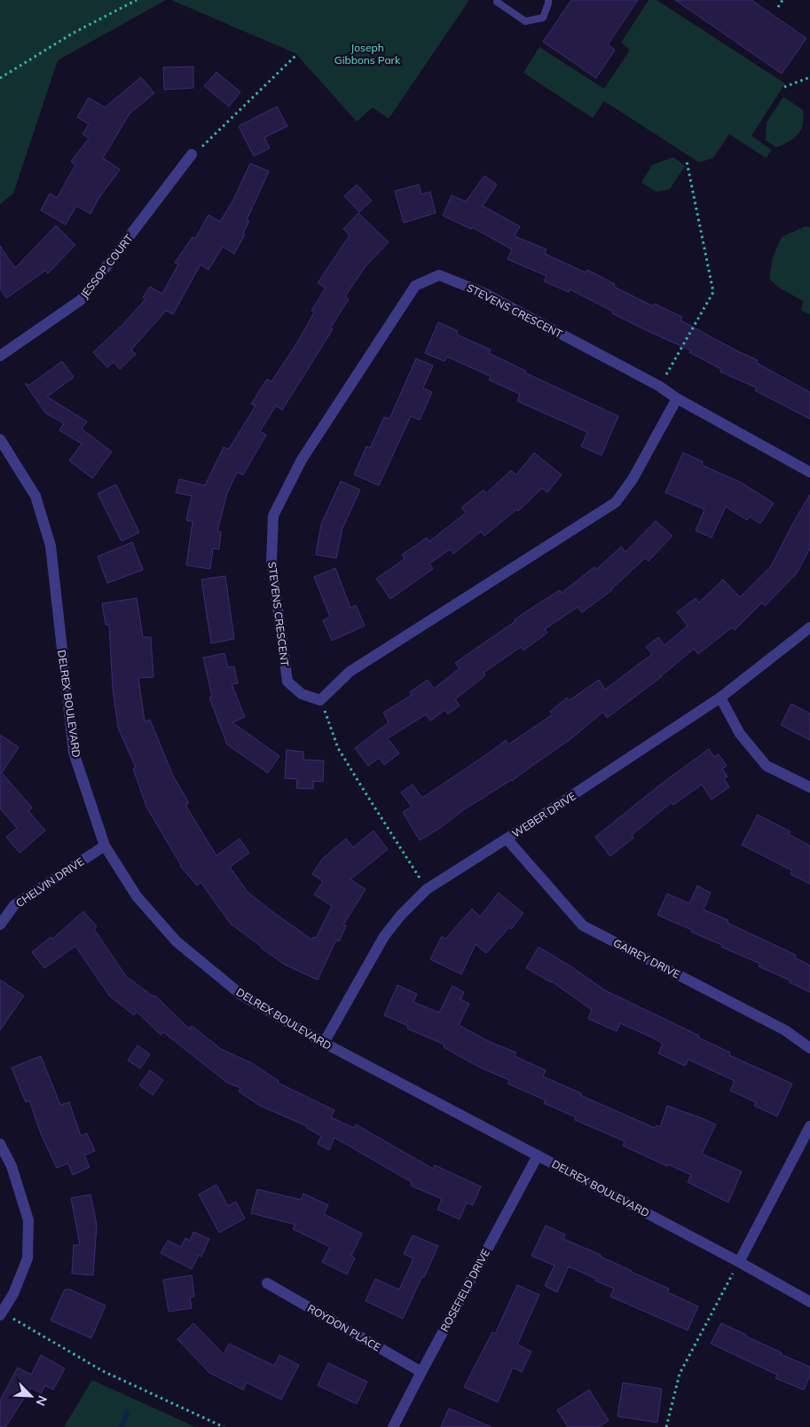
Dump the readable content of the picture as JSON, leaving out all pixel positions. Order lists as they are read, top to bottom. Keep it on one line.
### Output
{"streets":{"street":["JESSOP COURT","STEVENS CRESCENT","DELREX BOULEVARD","WEBER DRIVE","CHELVIN DRIVE","GAIREY DRIVE","ROSEFIELD DRIVE","ROYDON PLACE"]},"crossings":[["DELREX BOULEVARD","WEBER DRIVE"],["DELREX BOULEVARD","CHELVIN DRIVE"],["DELREX BOULEVARD","ROSEFIELD DRIVE"],["WEBER DRIVE","GAIREY DRIVE"],["ROSEFIELD DRIVE","ROYDON PLACE"]],"parks":["Joseph Gibbons Park"],"north":"bottom right"}
